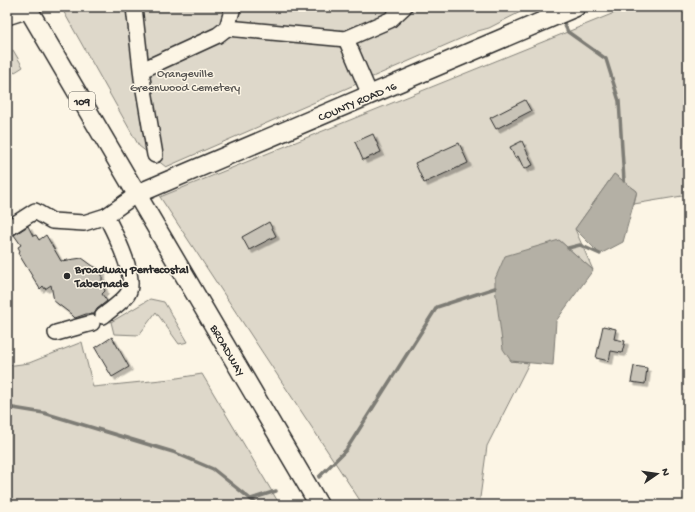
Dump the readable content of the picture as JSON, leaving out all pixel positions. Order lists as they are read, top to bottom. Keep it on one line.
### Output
{"streets":{"main road":["109","COUNTY ROAD 16","BROADWAY"]},"crossings":[["109","COUNTY ROAD 16"],["109","BROADWAY"],["COUNTY ROAD 16","BROADWAY"]],"parks":["Orangeville Greenwood Cemetery"],"places":["Broadway Pentecostal Tabernacle"],"north":"right"}
